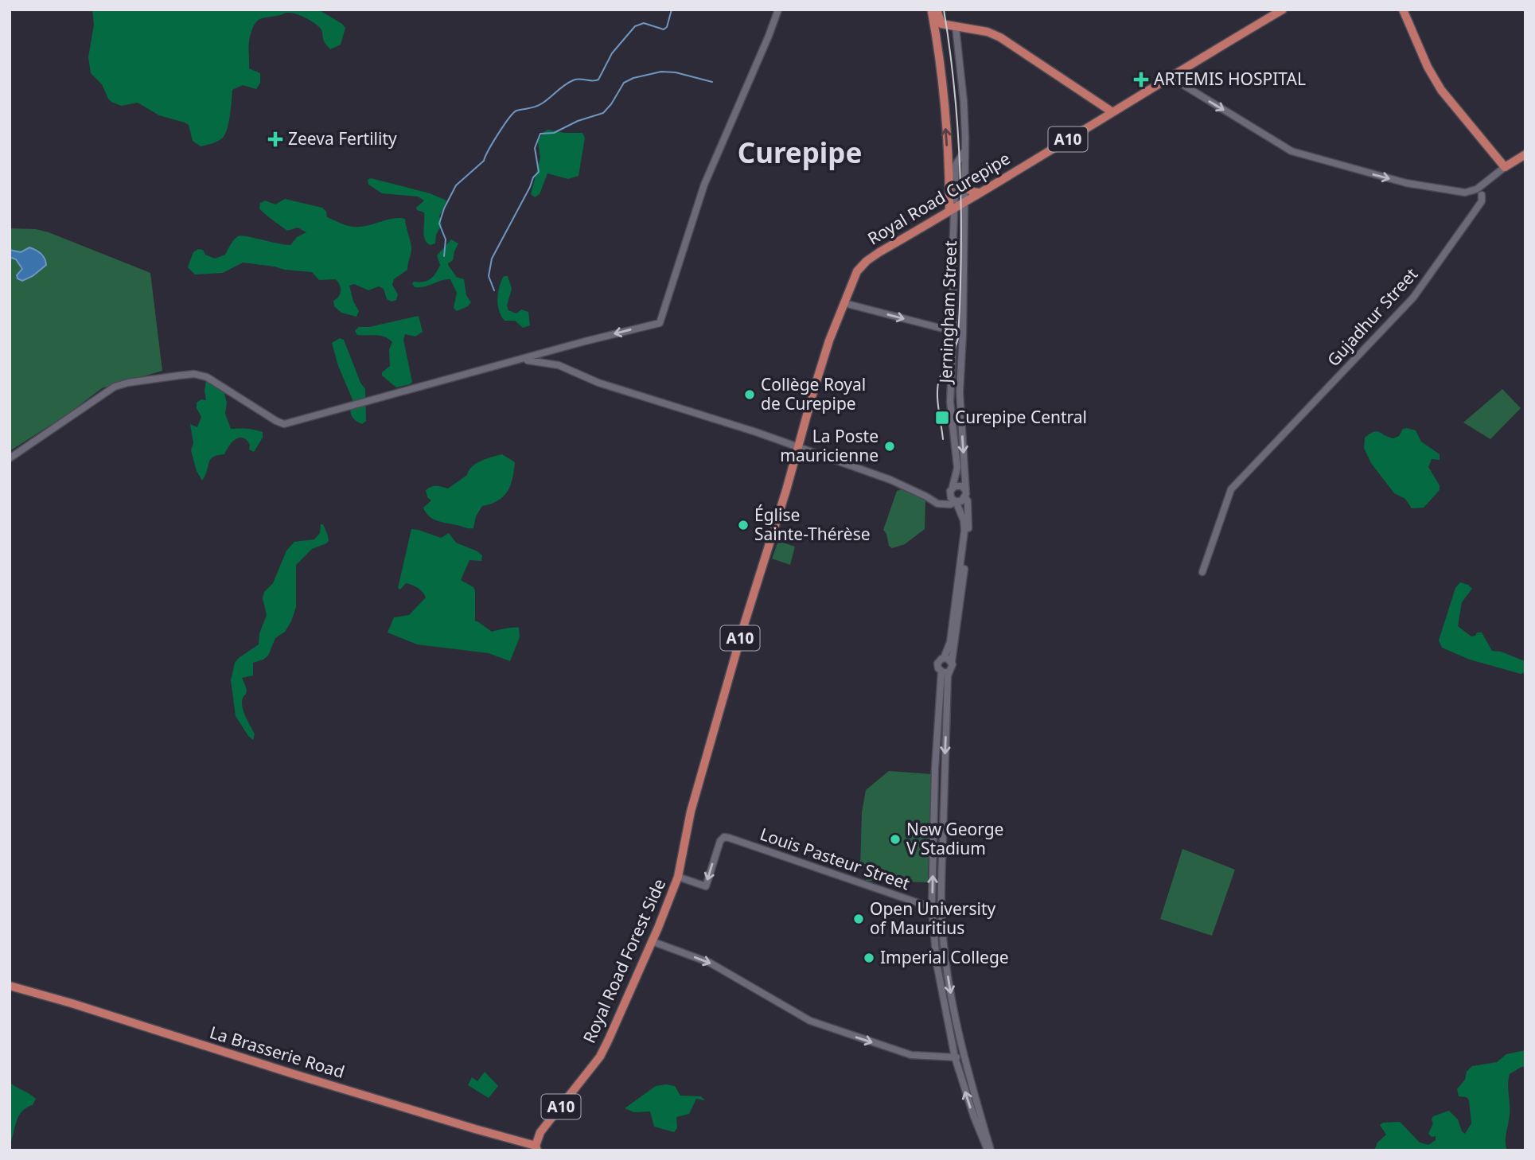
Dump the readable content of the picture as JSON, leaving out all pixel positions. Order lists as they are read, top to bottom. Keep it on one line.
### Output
{"streets":{"main road":["A10","Royal Road Curepipe","Royal Road Forest Side","La Brasserie Road"],"street":["Jerningham Street","Gujadhur Street","Louis Pasteur Street"]},"crossings":[["Royal Road Curepipe","Jerningham Street"],["Royal Road Curepipe","Royal Road Forest Side"],["Louis Pasteur Street","Royal Road Forest Side"],["Royal Road Forest Side","La Brasserie Road"]],"one_way":["Louis Pasteur Street"],"districts":["Curepipe"],"places":{"health":["ARTEMIS HOSPITAL","Zeeva Fertility"],"other":["Collège Royal de Curepipe","La Poste mauricienne","Église Sainte-Thérèse","New George V Stadium","Open University of Mauritius","Imperial College"],"transit":["Curepipe Central"]}}
